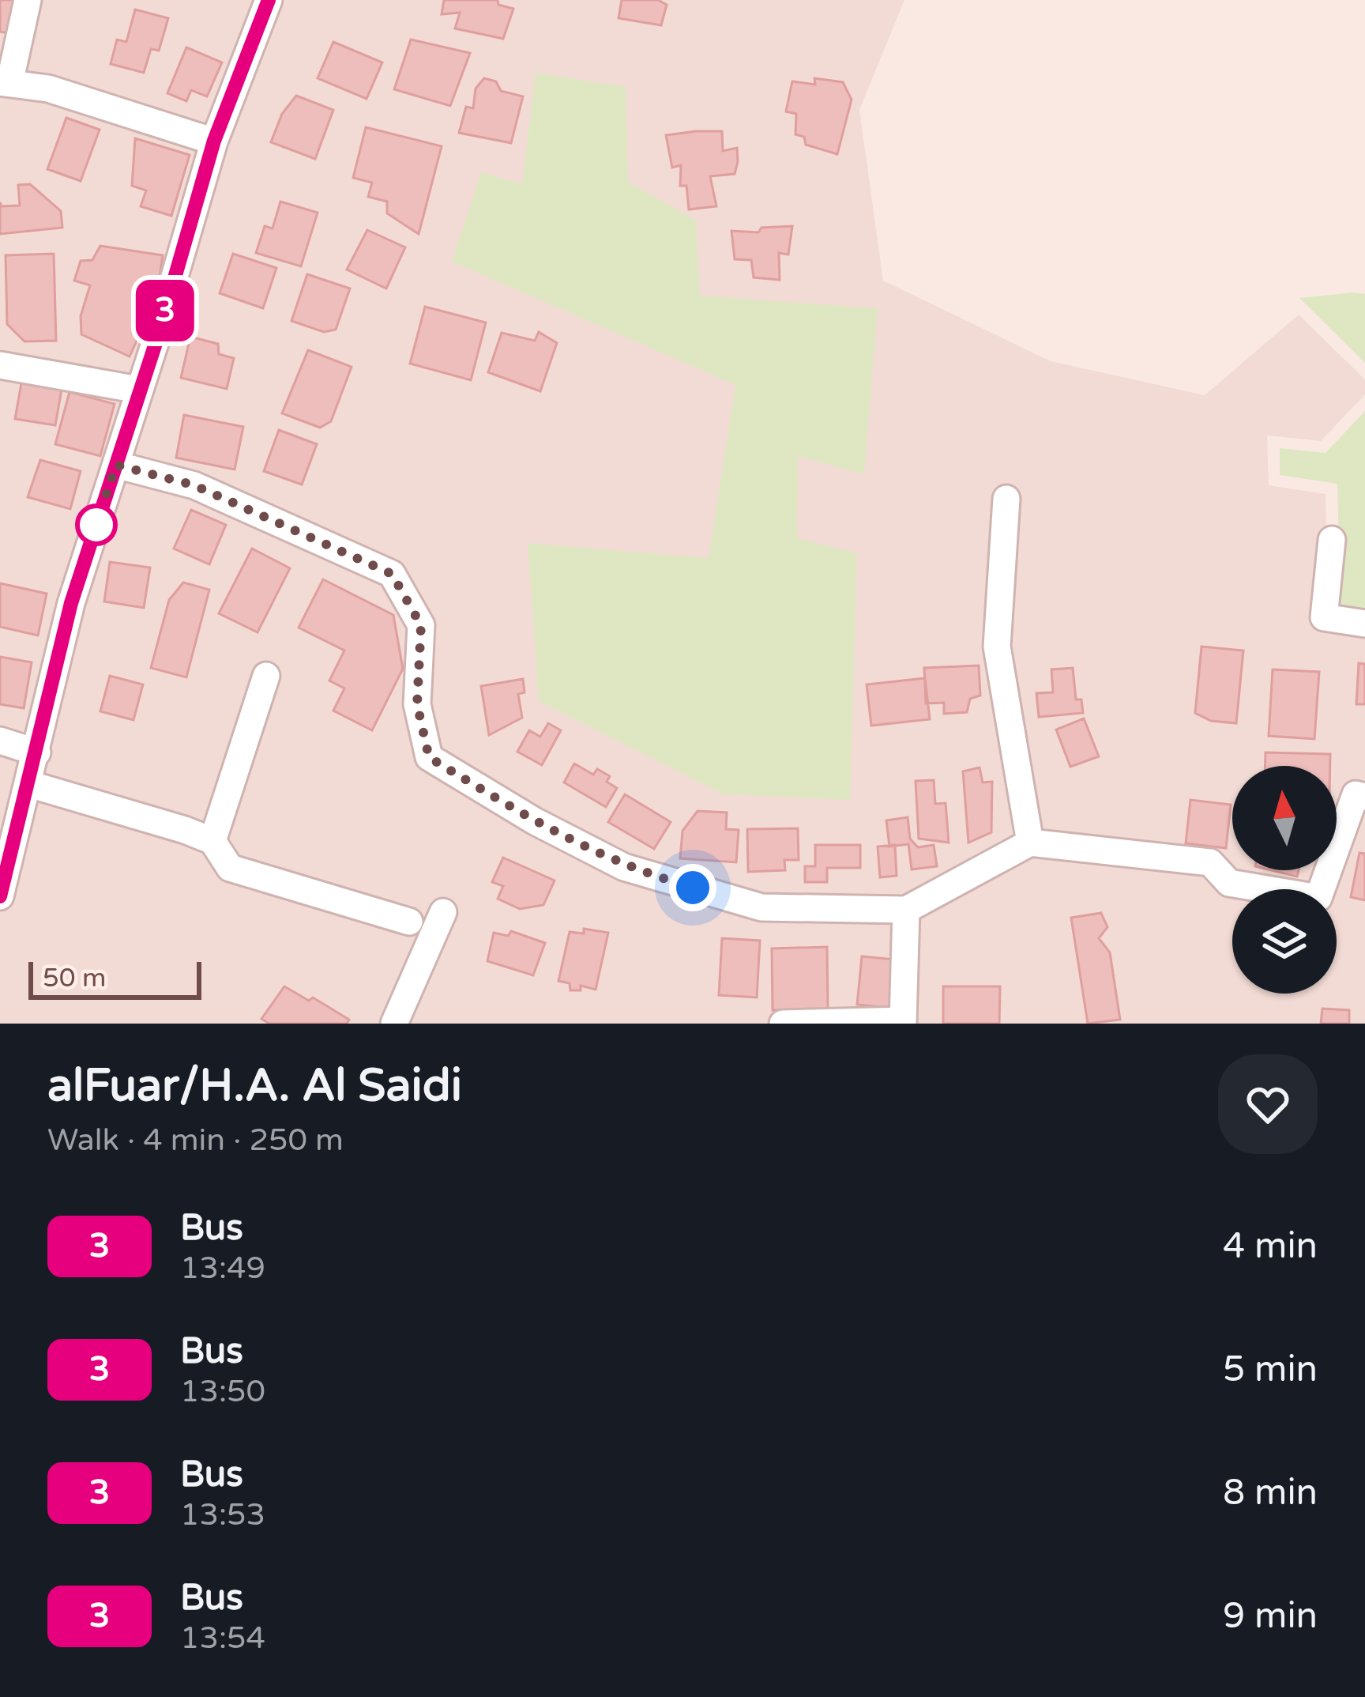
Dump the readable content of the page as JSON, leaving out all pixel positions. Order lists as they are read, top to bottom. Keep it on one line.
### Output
{"lines":["bus line 3"],"scale_bar":"50 m","north":"top","page":{"on_map":"3","scale":"50 m","heading":["alFuar/H.A. Al Saidi","Walk · 4 min · 250 m"],"list":[{"mark":"3","name":"Bus","note":"13:49","value":"4 min"},{"mark":"3","name":"Bus","note":"13:50","value":"5 min"},{"mark":"3","name":"Bus","note":"13:53","value":"8 min"},{"mark":"3","name":"Bus","note":"13:54","value":"9 min"}]}}
